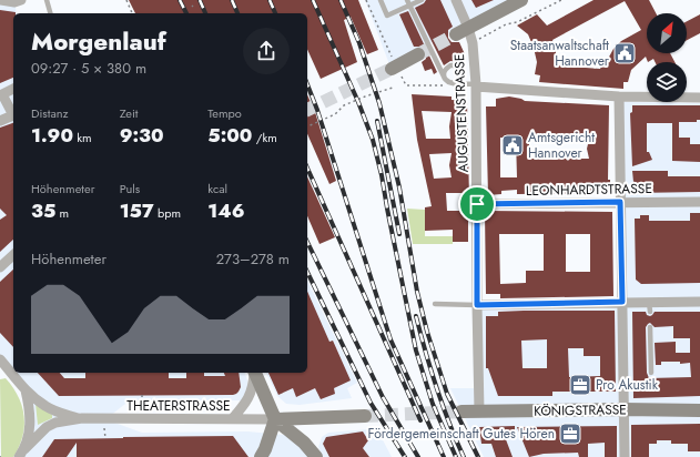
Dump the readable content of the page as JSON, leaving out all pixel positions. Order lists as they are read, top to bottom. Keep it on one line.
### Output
{"streets":{"street":["AUGUSTENSTRASSE","LEONHARDTSTRASSE","THEATERSTRASSE","KÖNIGSTRASSE"]},"crossings":[["AUGUSTENSTRASSE","LEONHARDTSTRASSE"],["AUGUSTENSTRASSE","KÖNIGSTRASSE"]],"places":{"public building":["Staatsanwaltschaft Hannover","Amtsgericht Hannover"],"office":["Pro Akustik","Fördergemeinschaft Gutes Hören"]},"north":"top right","page":{"heading":["Morgenlauf","09:27 · 5 × 380 m"],"stats":[["Distanz","1.90 km"],["Zeit","9:30"],["Tempo","5:00 /km"],["Höhenmeter","35 m"],["Puls","157 bpm"],["kcal","146"]],"chart":["Höhenmeter","273–278 m"]}}
